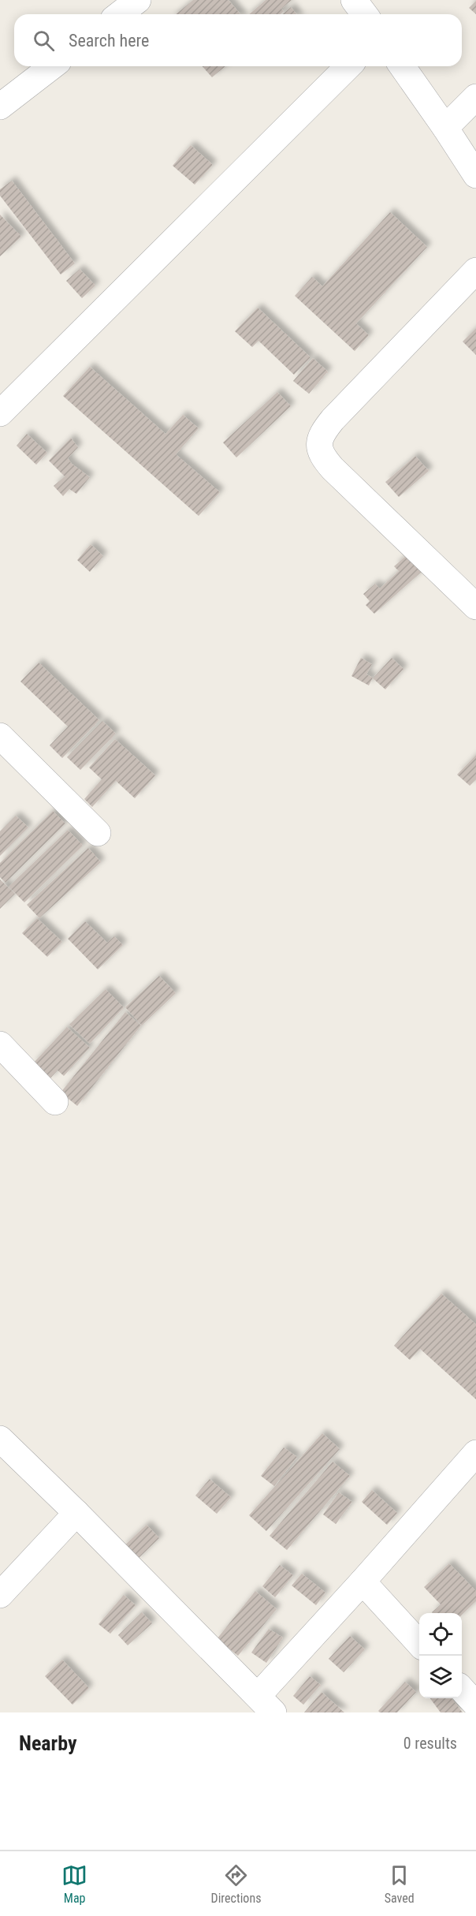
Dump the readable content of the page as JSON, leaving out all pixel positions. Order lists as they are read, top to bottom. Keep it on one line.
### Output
{"page":{"search":"Search here","heading":["Nearby","0 results"],"nav":["Map","Directions","Saved"]}}
